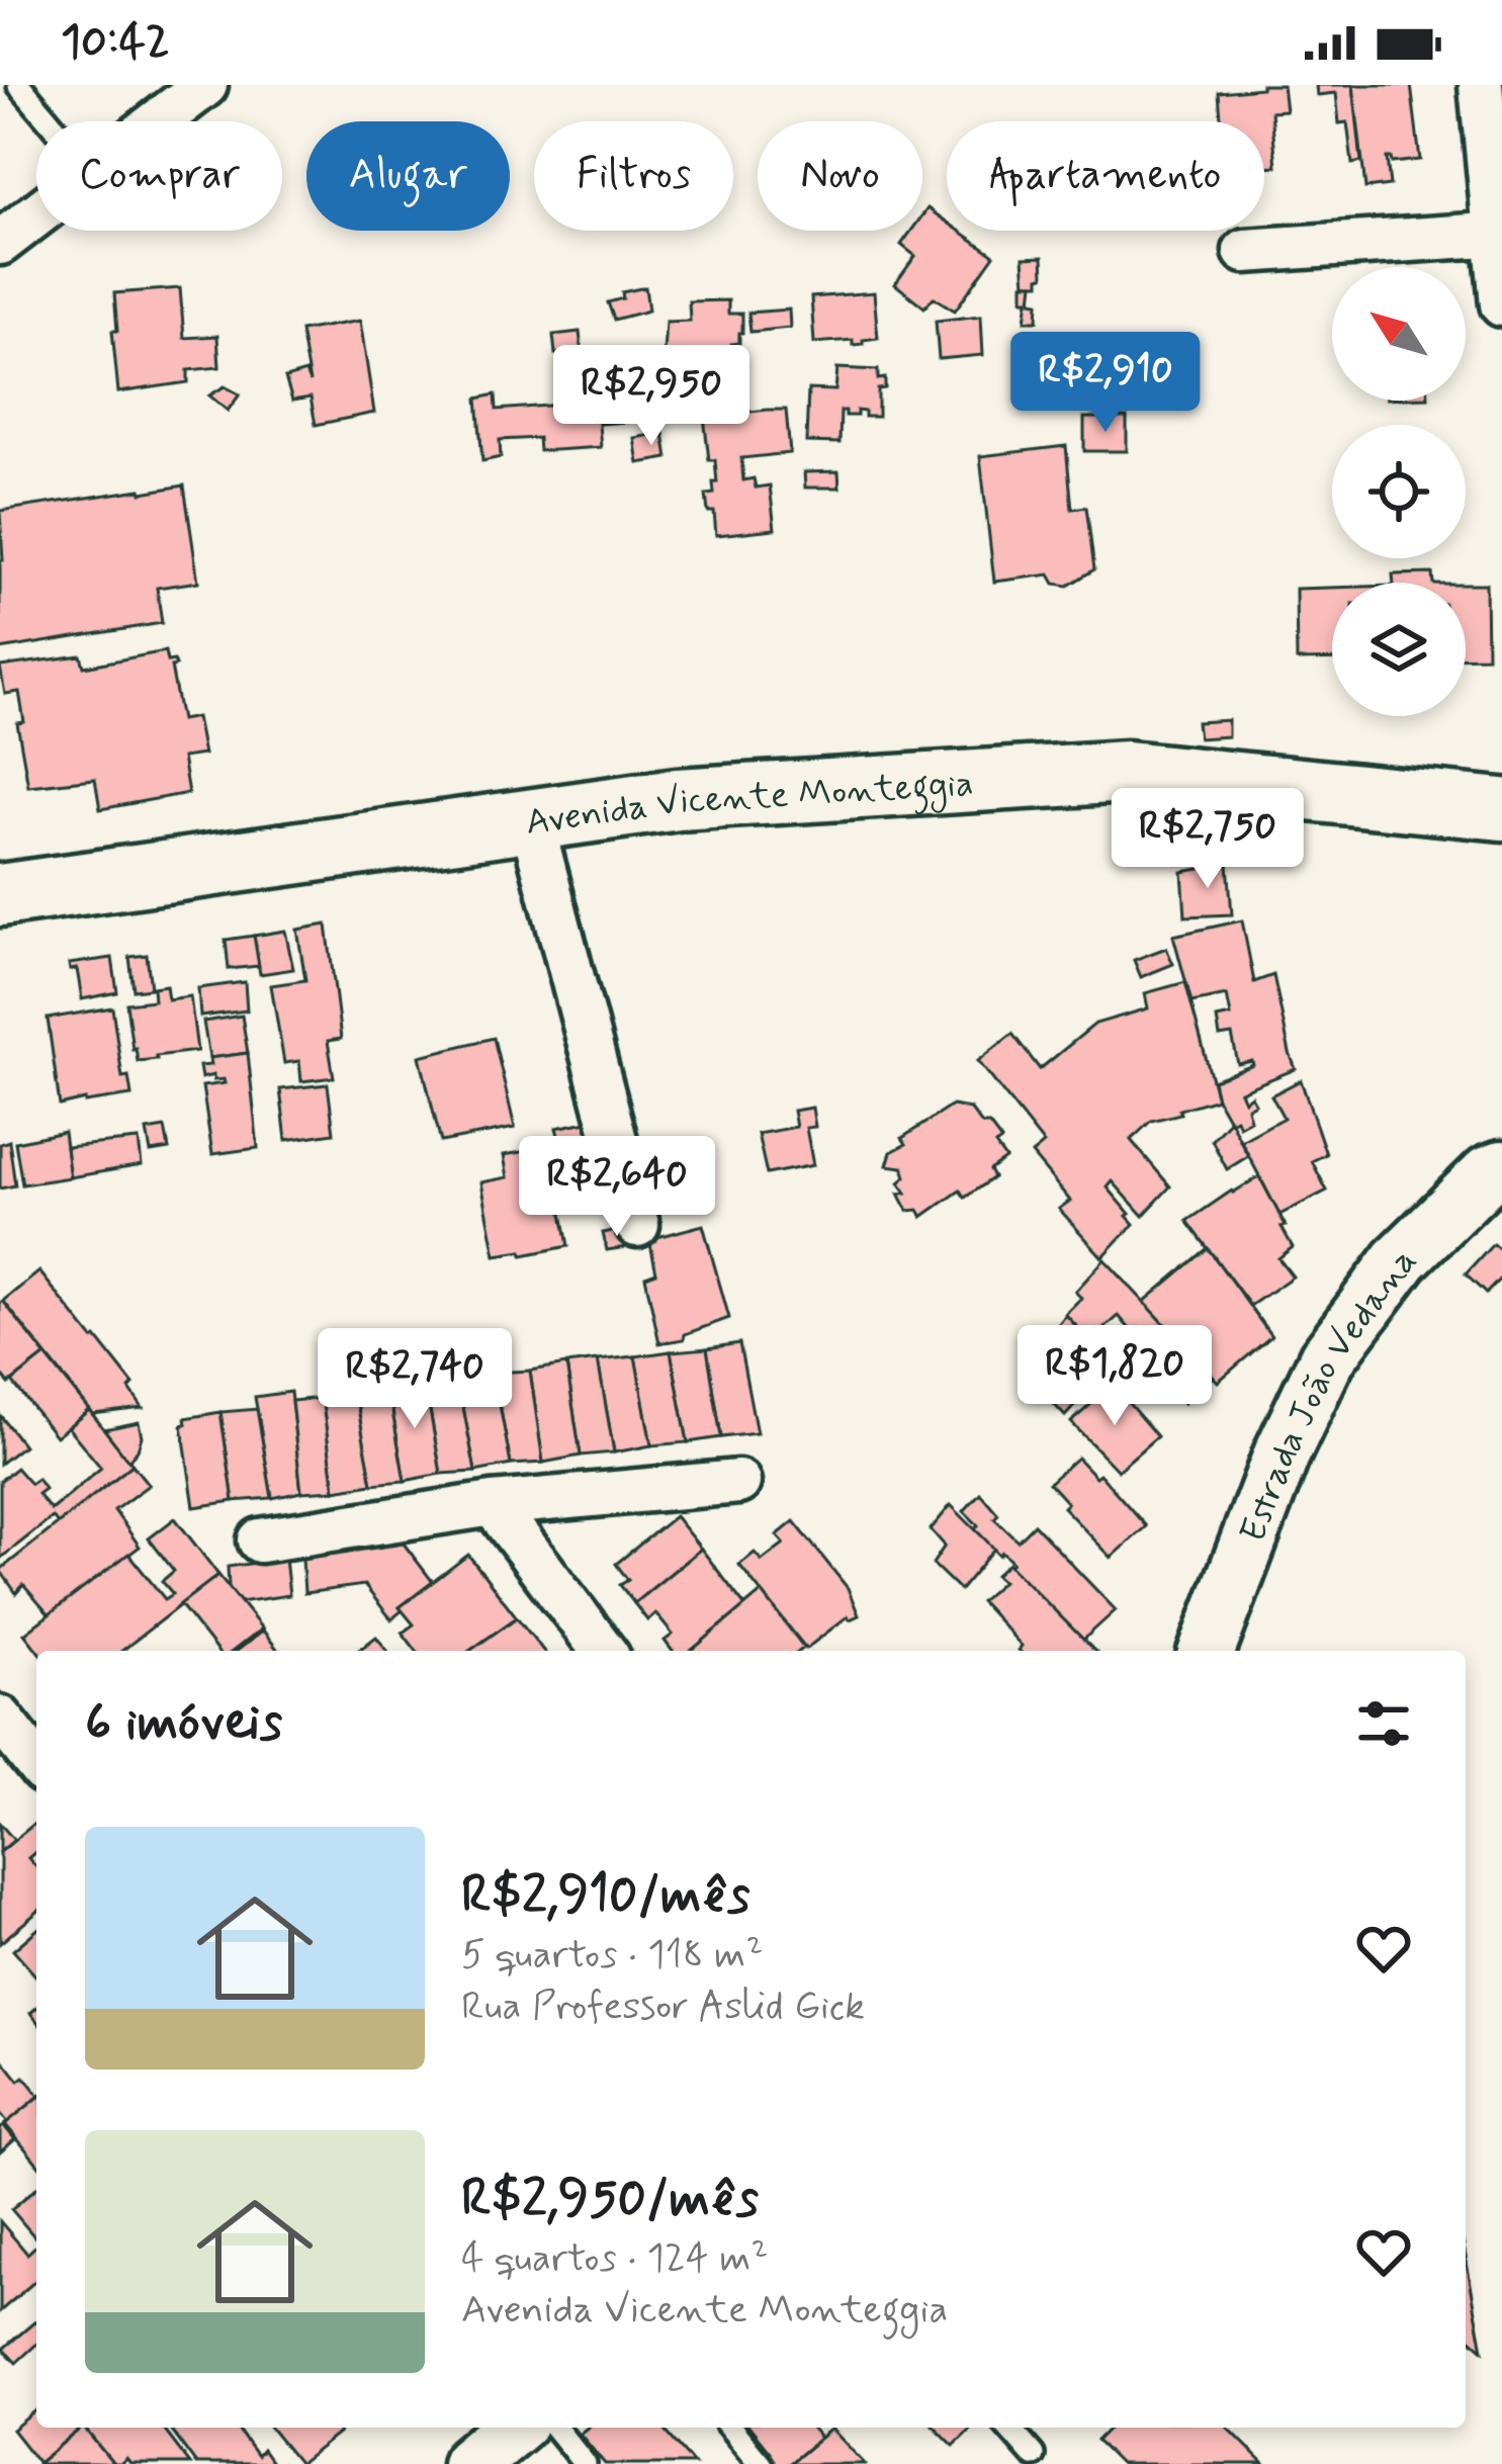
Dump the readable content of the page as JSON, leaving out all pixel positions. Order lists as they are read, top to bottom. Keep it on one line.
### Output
{"streets":{"main road":["Avenida Vicente Monteggia"],"street":["Estrada João Vedana"]},"north":"top left","page":{"status":"10:42","chip":["Comprar","Alugar","Filtros","Novo","Apartamento"],"price":["R$2,910","R$2,950","R$2,750","R$2,640","R$1,820","R$2,740"],"heading":"6 imóveis","list":[{"name":"R$2,910/mês","note":"5 quartos · 118 m² · Rua Professor Aslid Gick"},{"name":"R$2,950/mês","note":"4 quartos · 124 m² · Avenida Vicente Monteggia"}]}}
